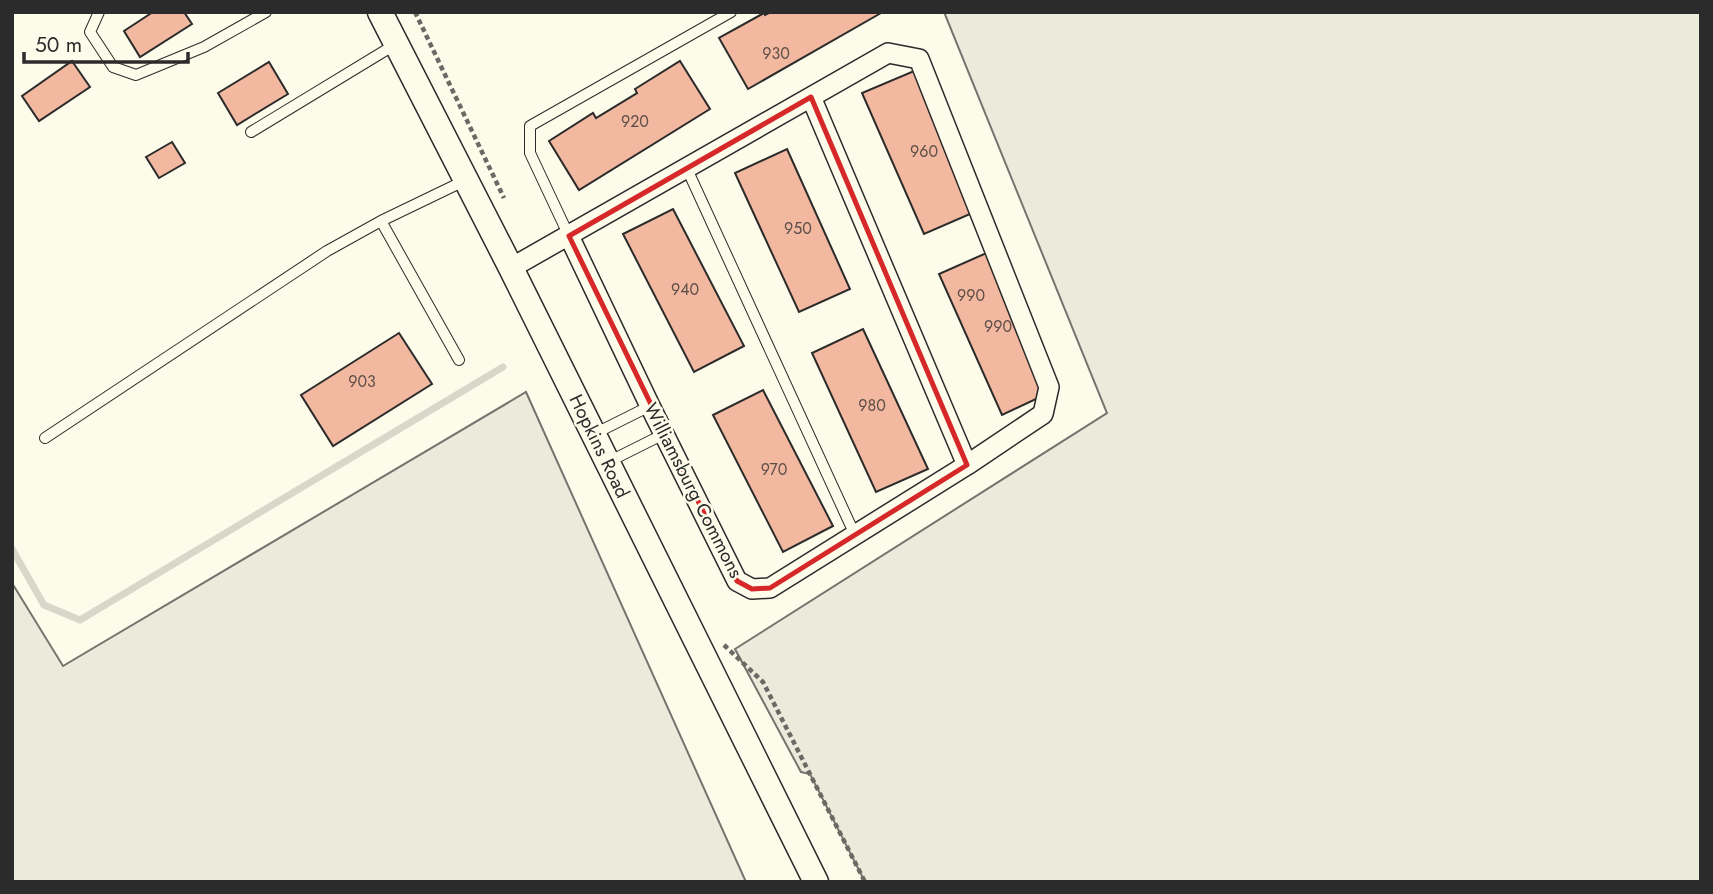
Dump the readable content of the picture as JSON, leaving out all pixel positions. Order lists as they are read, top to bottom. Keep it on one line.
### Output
{"streets":{"street":["Hopkins Road","Williamsburg Commons"]},"crossings":[["Hopkins Road","Williamsburg Commons"]],"house_numbers":["930","920","960","950","940","990","990","903","980","970"],"scale_bar":"50 m"}
